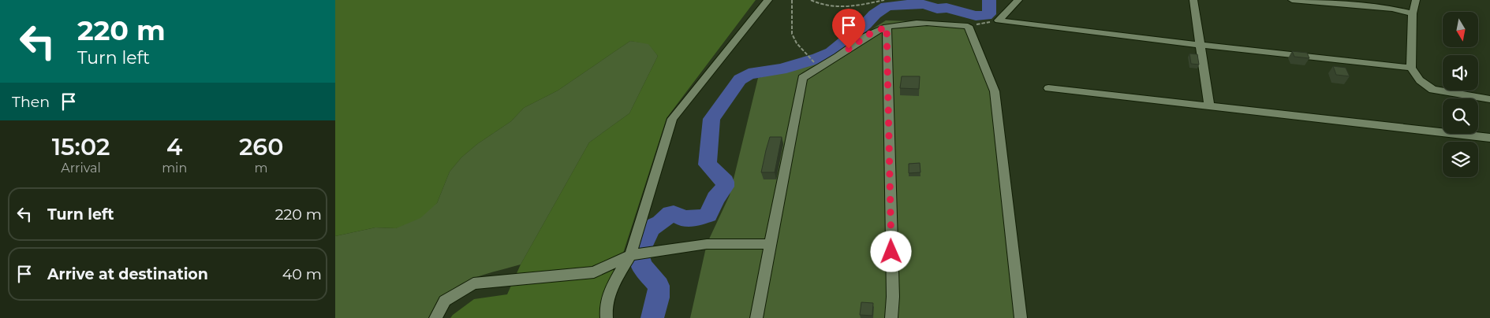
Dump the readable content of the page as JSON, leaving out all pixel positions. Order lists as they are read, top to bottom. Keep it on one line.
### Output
{"north":"bottom","page":{"turn":["220 m","Turn left"],"then":"Then","eta":["15:02","Arrival","4","min","260","m"],"list":[{"name":"Turn left","value":"220 m"},{"name":"Arrive at destination","value":"40 m"}]}}
